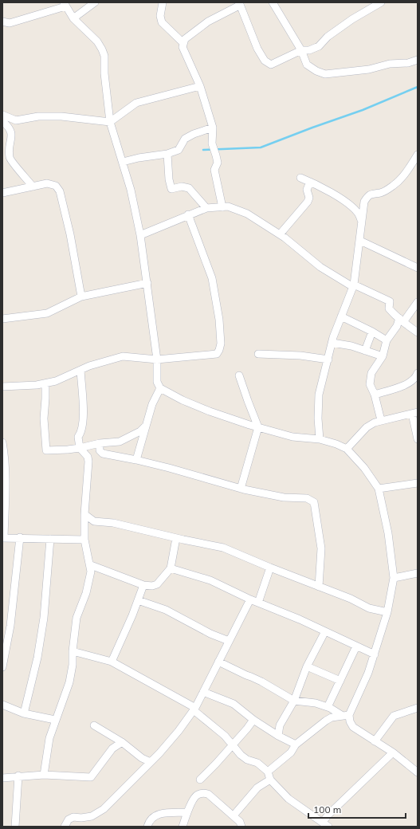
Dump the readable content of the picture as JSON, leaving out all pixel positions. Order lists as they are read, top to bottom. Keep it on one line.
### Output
{"scale_bar":"100 m"}
